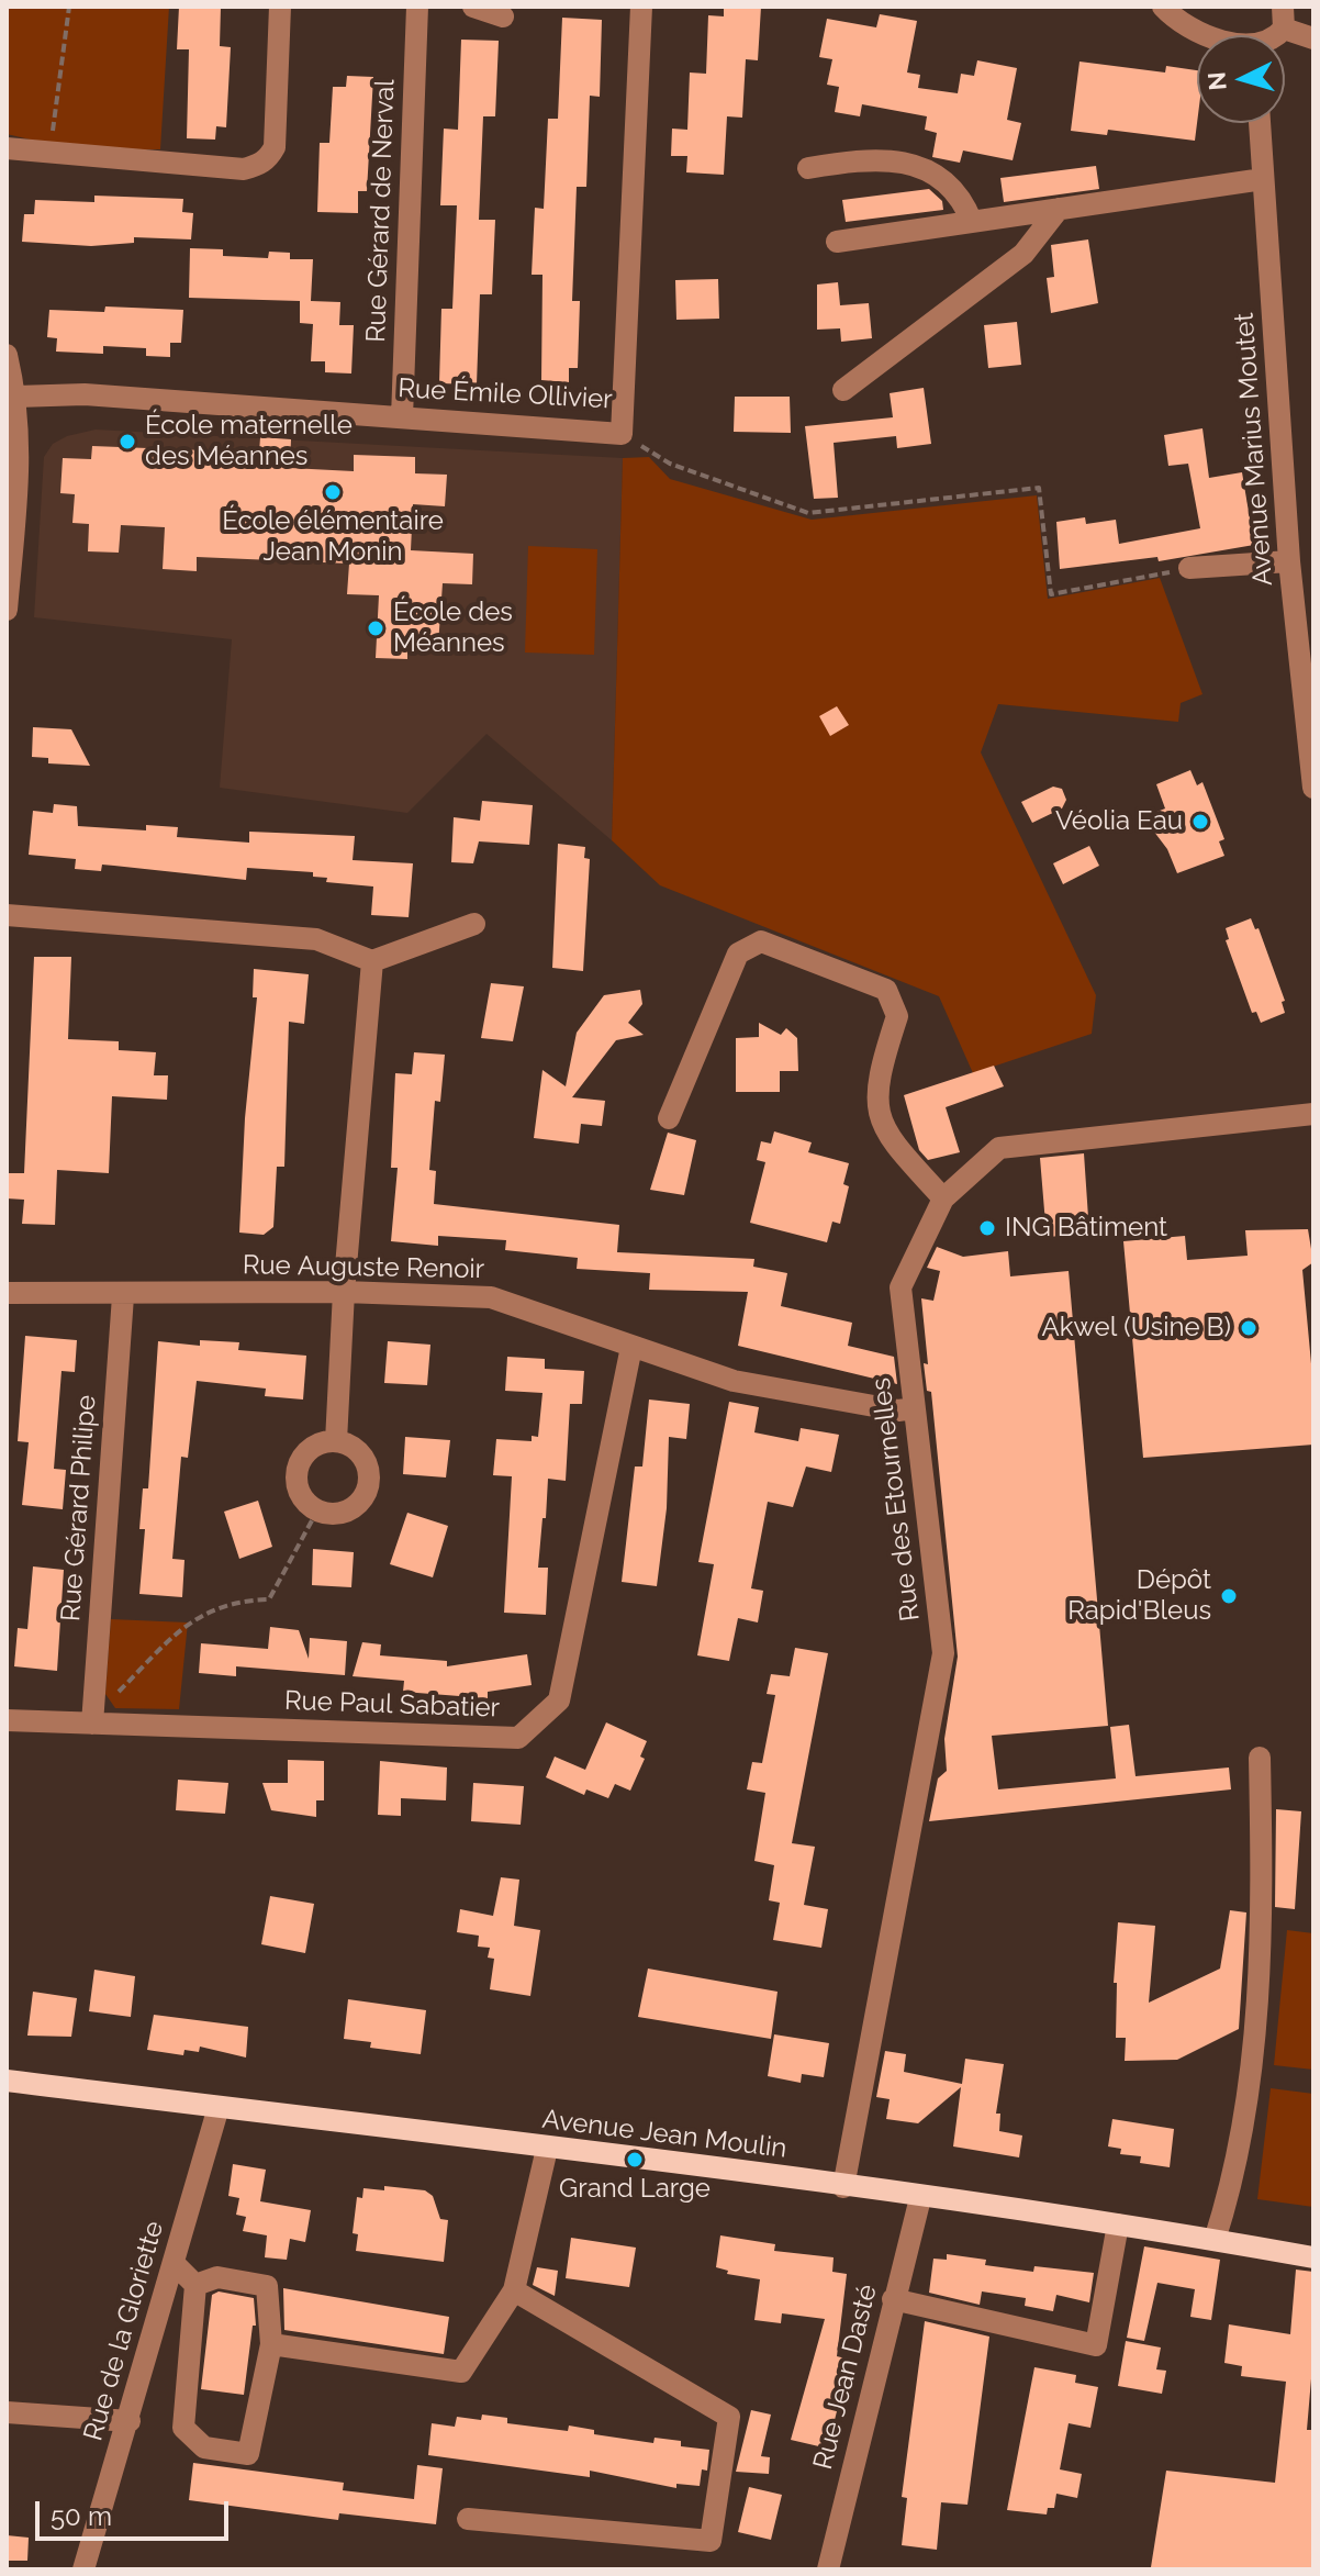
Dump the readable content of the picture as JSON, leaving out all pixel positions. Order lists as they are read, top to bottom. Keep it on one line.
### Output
{"streets":{"main road":["Avenue Jean Moulin"],"street":["Rue Gérard de Nerval","Rue Émile Ollivier","Avenue Marius Moutet","Rue Auguste Renoir","Rue des Etournelles","Rue Gérard Philipe","Rue Paul Sabatier","Rue de la Gloriette","Rue Jean Dasté"]},"crossings":[["Rue Gérard de Nerval","Rue Émile Ollivier"],["Rue Auguste Renoir","Rue des Etournelles"],["Rue Auguste Renoir","Rue Gérard Philipe"],["Rue Auguste Renoir","Rue Paul Sabatier"],["Rue des Etournelles","Avenue Jean Moulin"],["Rue Gérard Philipe","Rue Paul Sabatier"],["Avenue Jean Moulin","Rue de la Gloriette"],["Avenue Jean Moulin","Rue Jean Dasté"]],"places":["École maternelle des Méannes","École élémentaire Jean Monin","École des Méannes","Véolia Eau","ING Bâtiment","Akwel (Usine B)","Dépôt Rapid'Bleus","Grand Large"],"scale_bar":"50 m","north":"left"}
